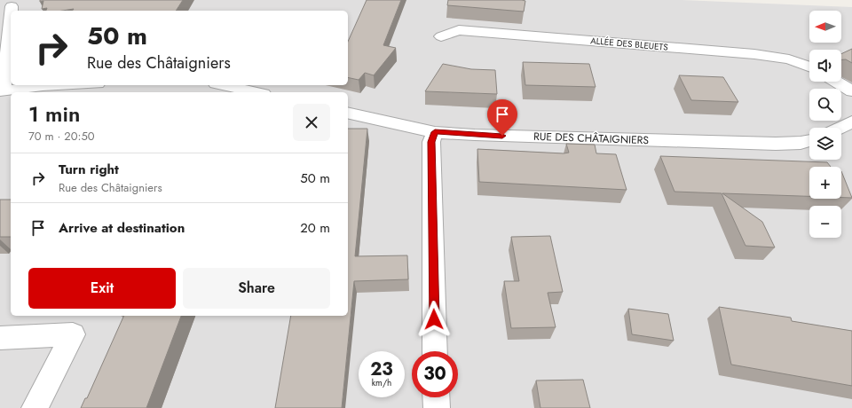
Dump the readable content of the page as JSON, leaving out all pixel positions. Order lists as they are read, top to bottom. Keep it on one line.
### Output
{"streets":{"street":["ALLÉE DES BLEUETS","RUE DES CHÂTAIGNIERS"]},"north":"left","page":{"map_buttons":["+","−"],"turn":["50 m","Rue des Châtaigniers"],"heading":["1 min","70 m · 20:50"],"list":[{"name":"Turn right","note":"Rue des Châtaigniers","value":"50 m"},{"name":"Arrive at destination","value":"20 m"}],"buttons":["Exit","Share"],"speed":"23 km/h","limit":"30"}}
